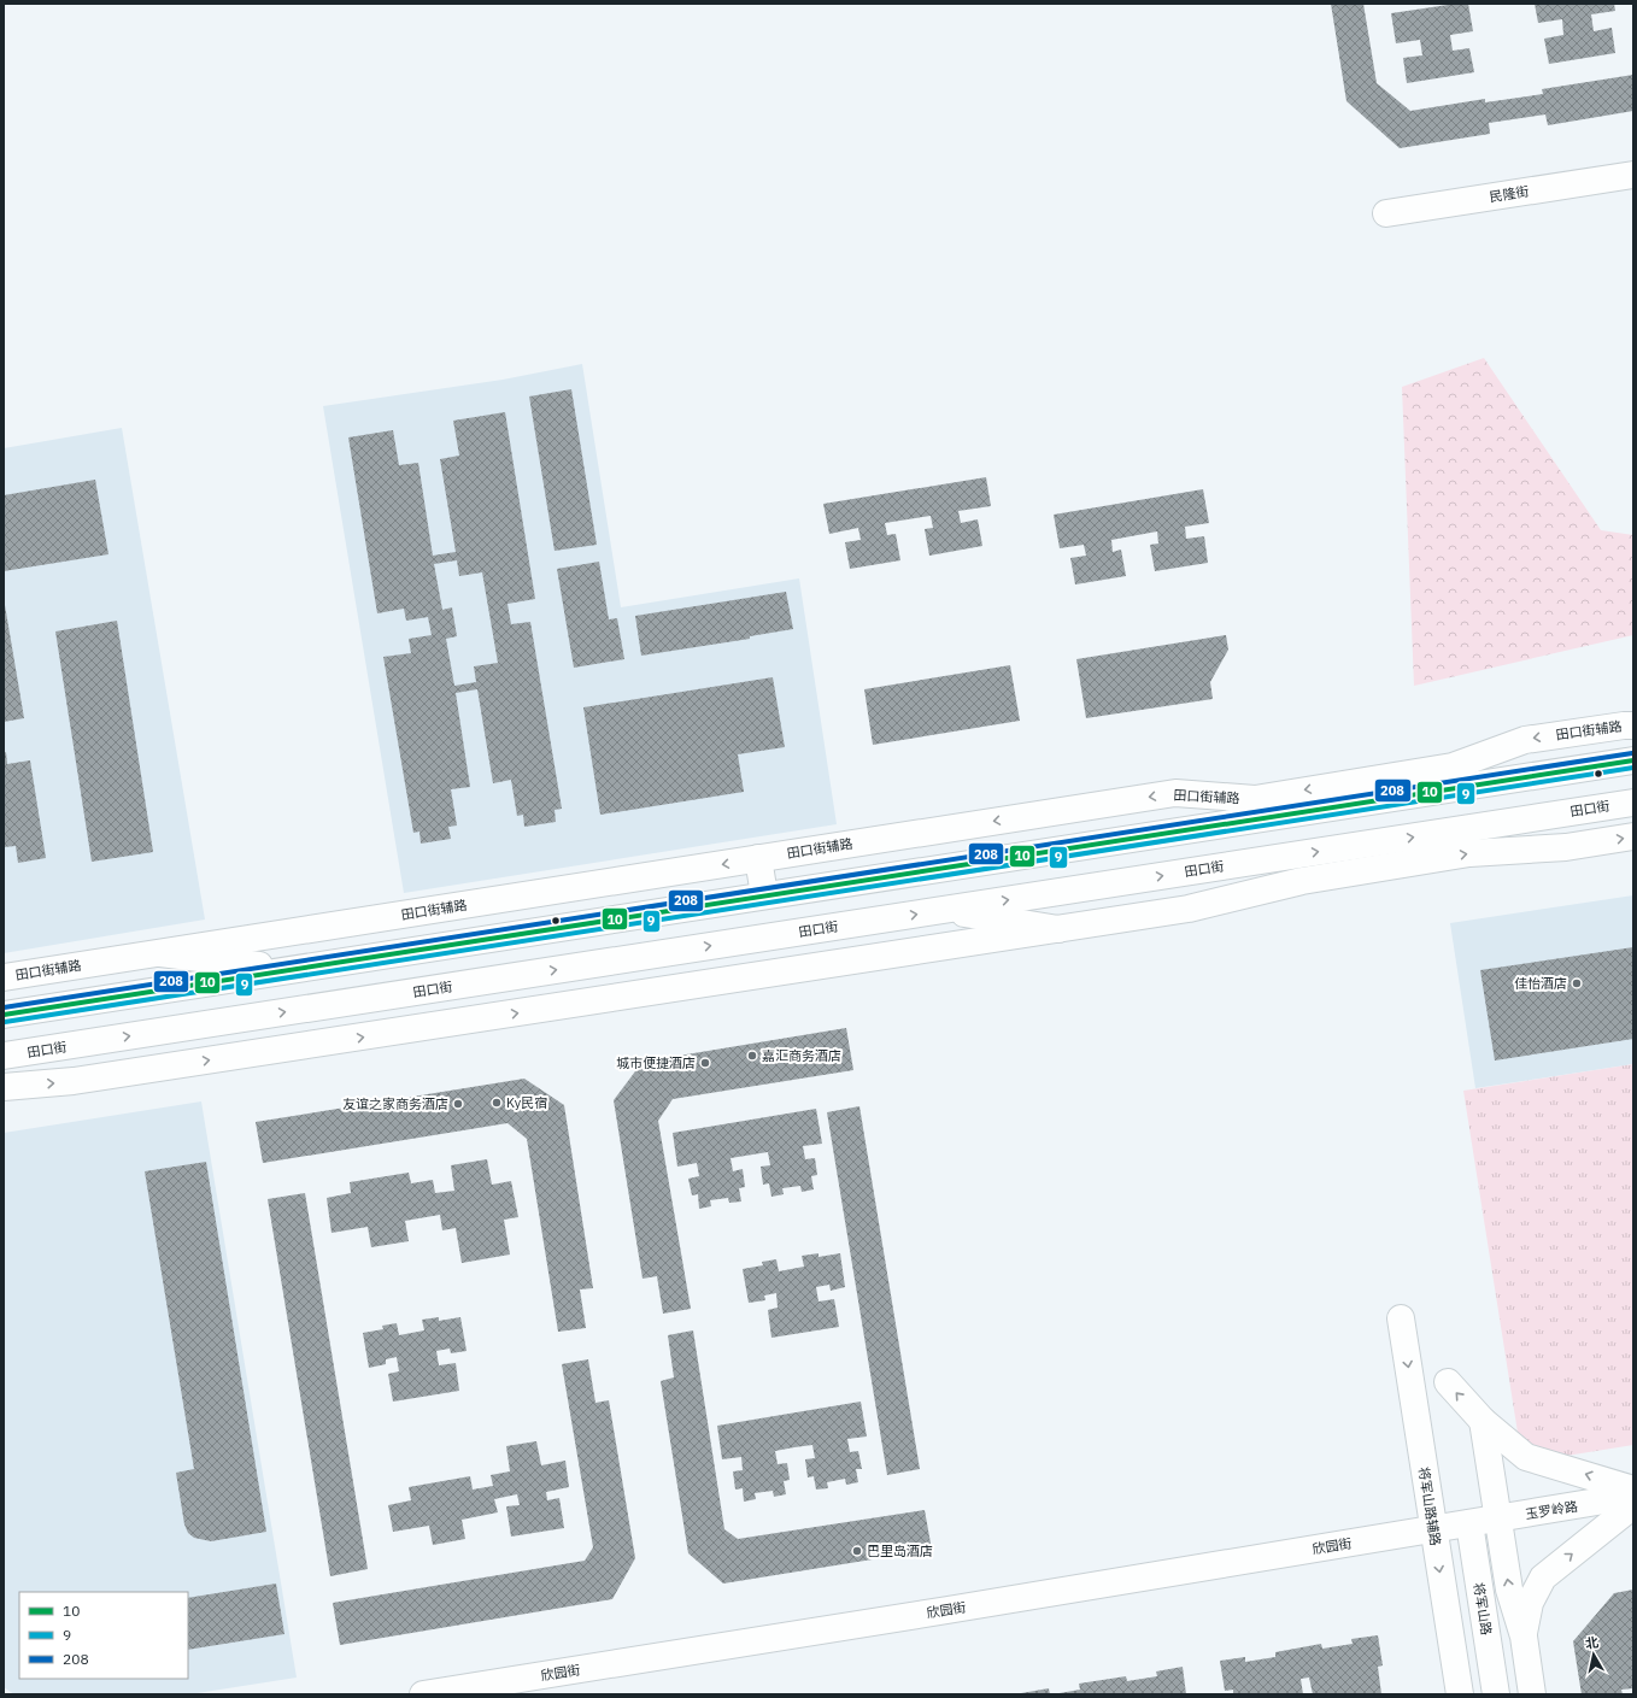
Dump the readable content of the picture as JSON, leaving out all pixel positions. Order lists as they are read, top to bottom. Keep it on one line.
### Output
{"streets":{"street":["民隆街","田口街辅路","田口街","将军山路辅路","玉罗岭路","欣园街","将军山路"]},"crossings":[["将军山路辅路","欣园街"],["玉罗岭路","欣园街"],["玉罗岭路","将军山路"],["欣园街","将军山路"]],"places":["佳怡酒店","嘉汇商务酒店","城市便捷酒店","Ky民宿","友谊之家商务酒店","巴里岛酒店"],"lines":["transit line 208","transit line 10","transit line 9"],"legend":["10","9","208"],"north":"top"}
